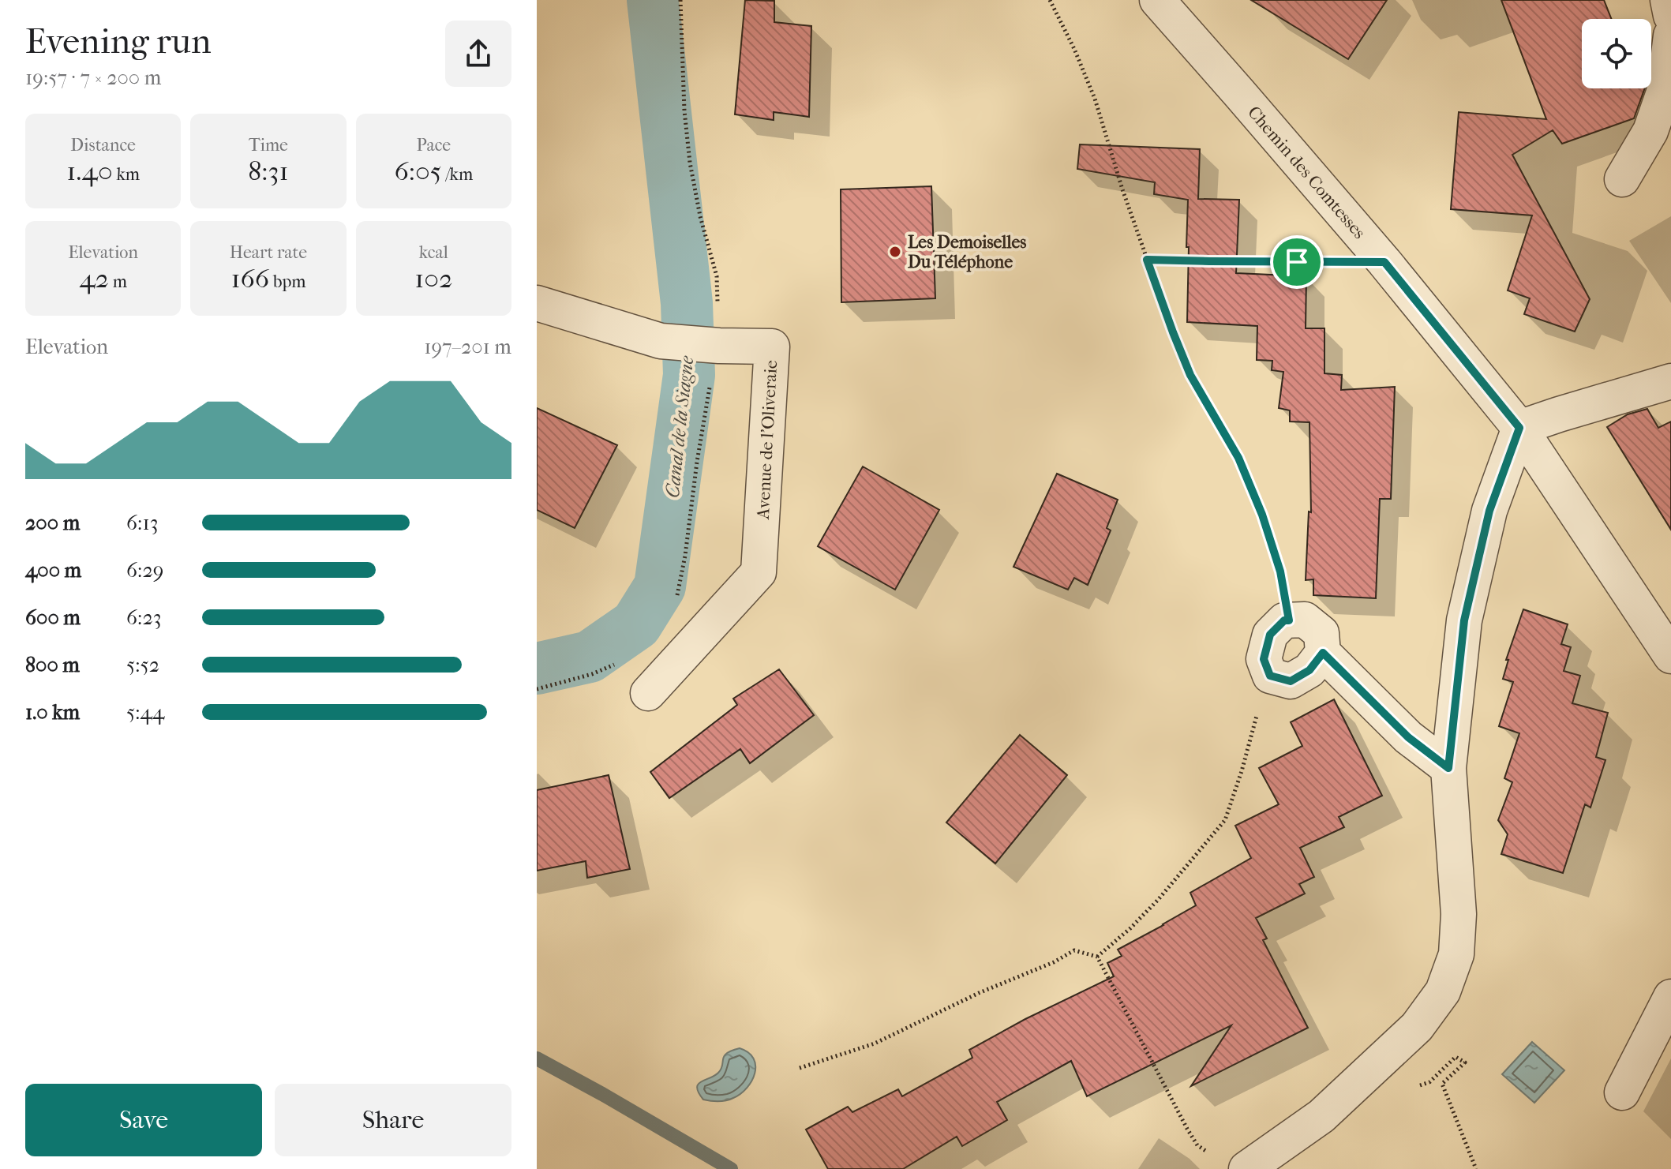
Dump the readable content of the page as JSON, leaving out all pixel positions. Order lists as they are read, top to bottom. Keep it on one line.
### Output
{"streets":{"street":["Chemin des Comtesses","Avenue de l'Oliveraie"]},"water":["Canal de la Siagne"],"places":["Les Demoiselles Du Téléphone"],"page":{"heading":["Evening run","19:57 · 7 × 200 m"],"stats":[["Distance","1.40 km"],["Time","8:31"],["Pace","6:05 /km"],["Elevation","42 m"],["Heart rate","166 bpm"],["kcal","102"]],"chart":["Elevation","197–201 m"],"list":[{"name":"200 m","note":"6:13"},{"name":"400 m","note":"6:29"},{"name":"600 m","note":"6:23"},{"name":"800 m","note":"5:52"},{"name":"1.0 km","note":"5:44"}],"buttons":["Save","Share"]}}
